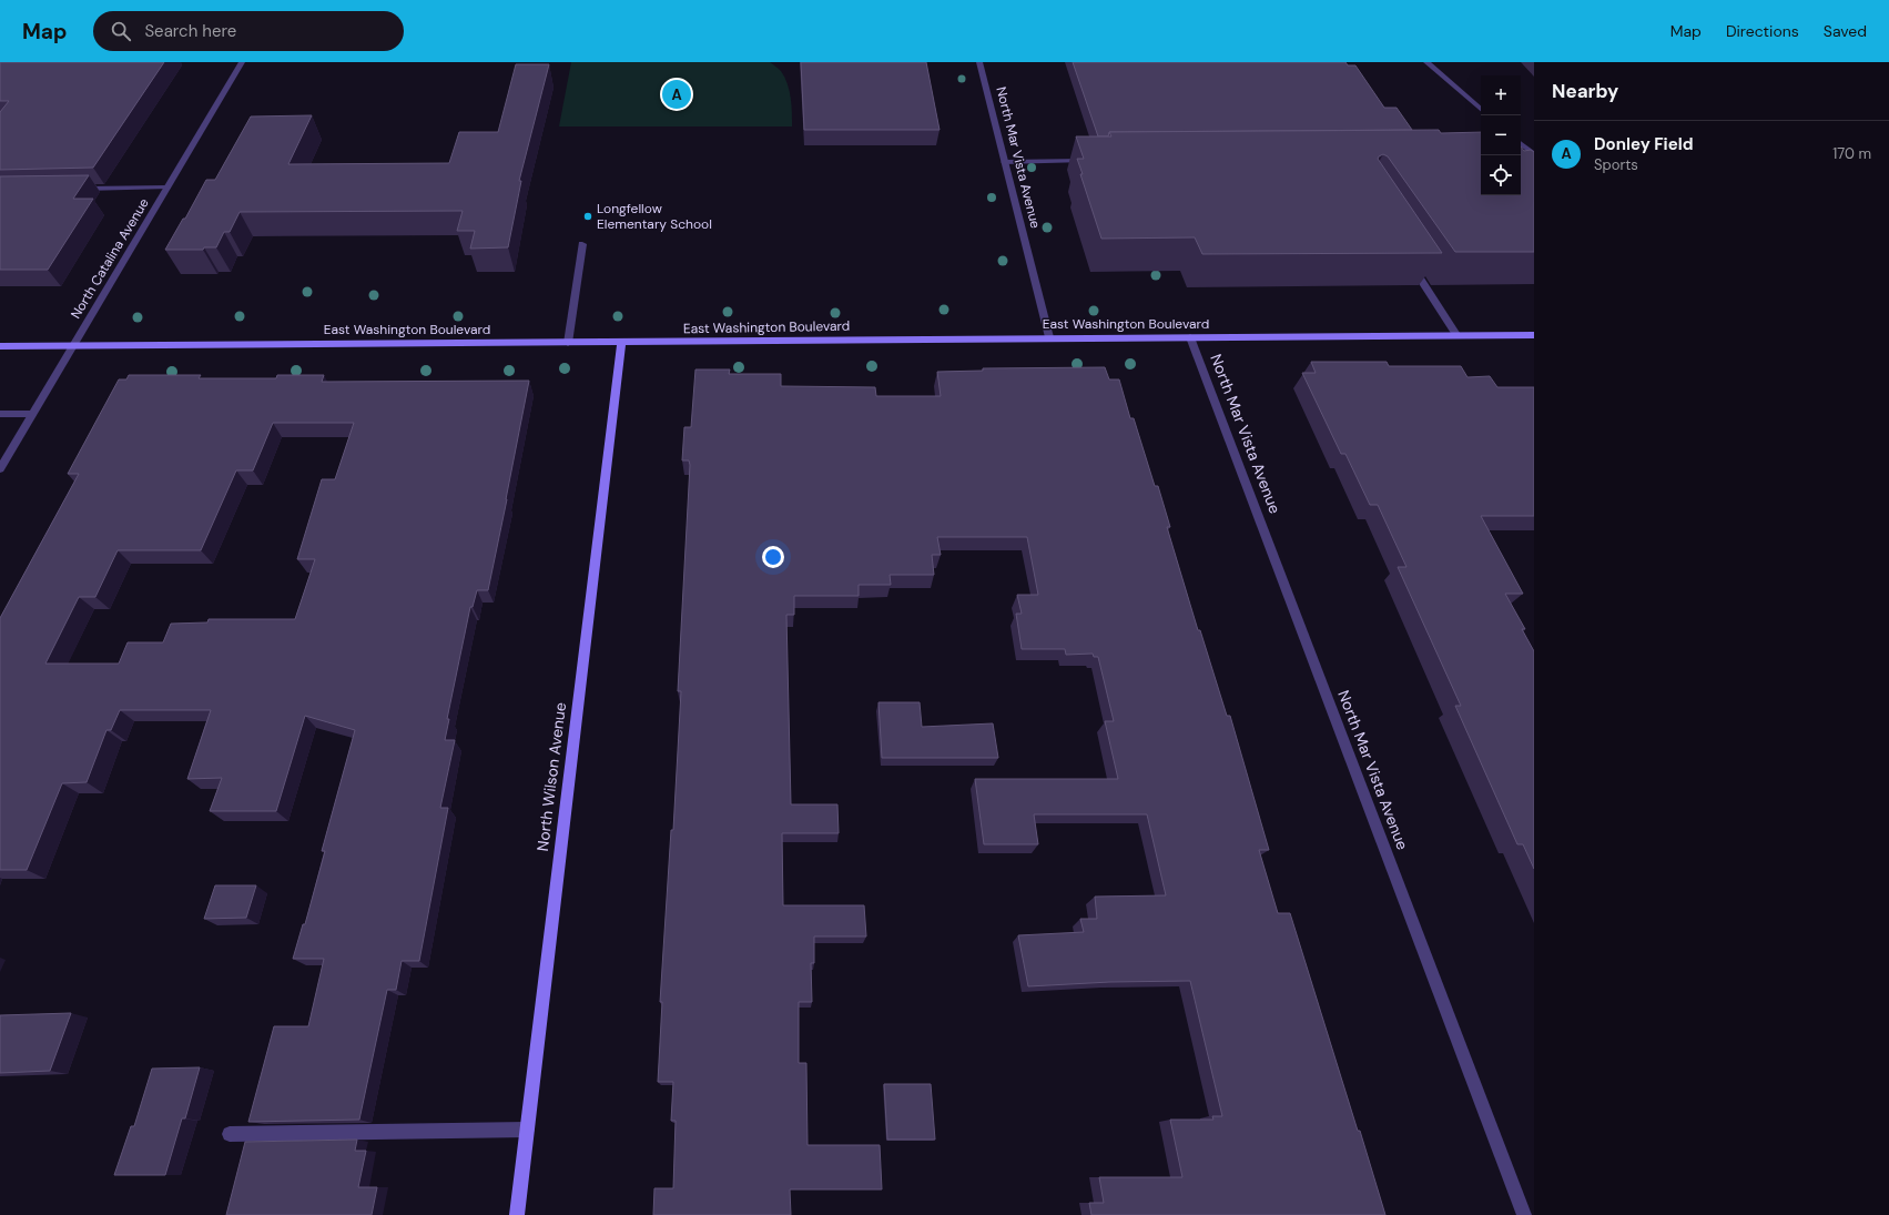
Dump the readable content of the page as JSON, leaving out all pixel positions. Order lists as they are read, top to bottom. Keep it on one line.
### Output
{"streets":{"main road":["East Washington Boulevard","North Wilson Avenue"],"street":["North Mar Vista Avenue","North Catalina Avenue"]},"crossings":[["North Mar Vista Avenue","East Washington Boulevard"],["North Catalina Avenue","East Washington Boulevard"],["East Washington Boulevard","North Wilson Avenue"]],"places":["Longfellow Elementary School"],"page":{"header":"Map","search":"Search here","nav":["Map","Directions","Saved"],"heading":"Nearby","map_buttons":["+","−"],"pins":"A","list":[{"mark":"A","name":"Donley Field","note":"Sports","value":"170 m"}]}}
